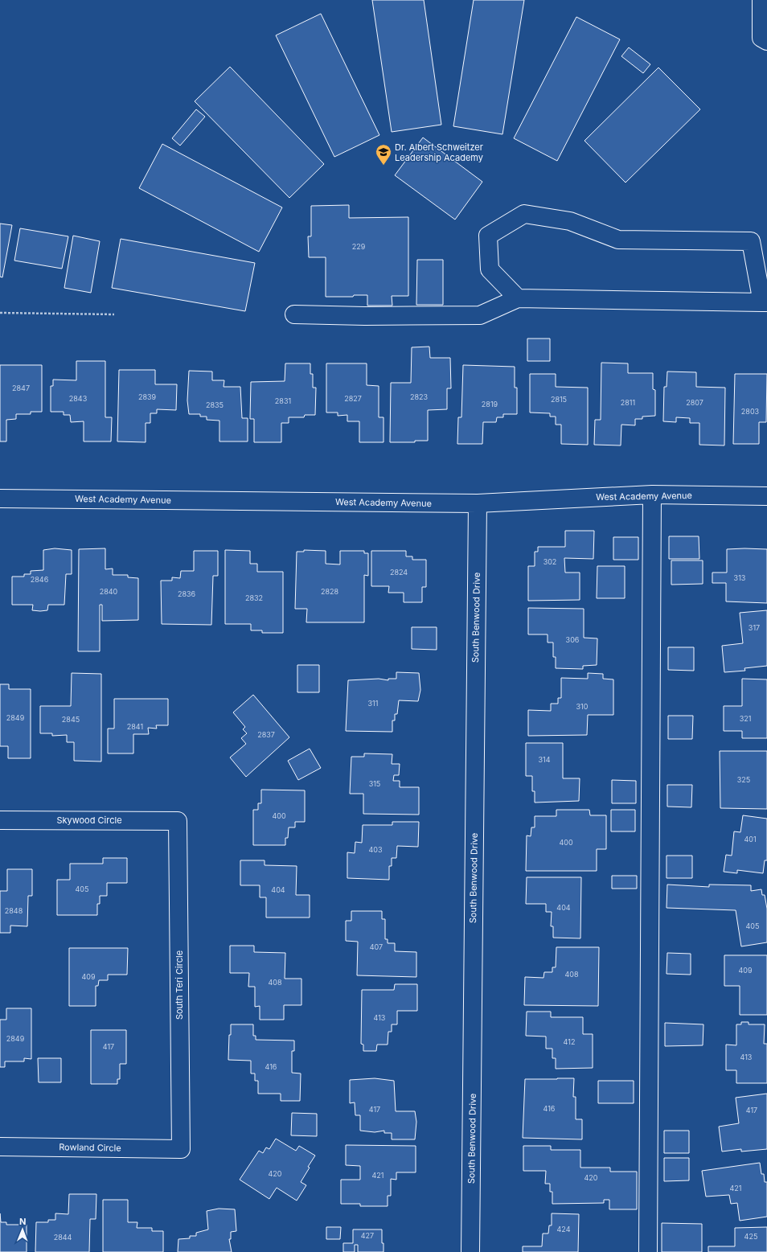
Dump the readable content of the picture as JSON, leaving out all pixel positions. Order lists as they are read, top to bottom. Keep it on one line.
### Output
{"streets":{"street":["West Academy Avenue","South Benwood Drive","Skywood Circle","South Teri Circle","Rowland Circle"]},"crossings":[["West Academy Avenue","South Benwood Drive"],["Skywood Circle","South Teri Circle"],["South Teri Circle","Rowland Circle"]],"places":{"school or university":["Dr. Albert Schweitzer Leadership Academy"]},"house_numbers":["229","2847","2839","2823","2843","2827","2815","2831","2811","2807","2819","2835","2803","302","2824","313","2846","2840","2828","2836","2832","317","306","311","310","2849","321","2845","2841","2837","314","325","315","400","401","400","403","405","404","404","2848","405","407","409","408","409","408","413","2849","412","417","413","416","416","417","417","420","421","420","421","424","427","425","2844"],"north":"top"}
